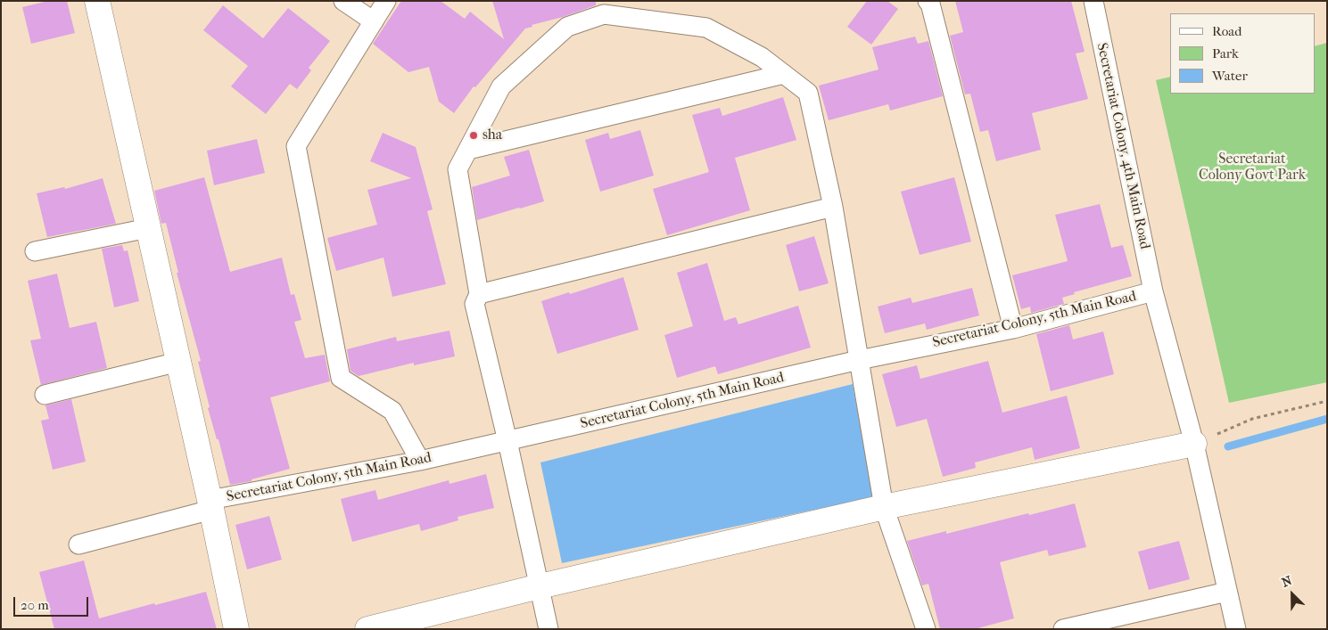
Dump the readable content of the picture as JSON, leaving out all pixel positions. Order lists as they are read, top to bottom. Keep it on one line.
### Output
{"streets":{"street":["Secretariat Colony, 4th Main Road","Secretariat Colony, 5th Main Road"]},"crossings":[["Secretariat Colony, 4th Main Road","Secretariat Colony, 5th Main Road"]],"parks":["Secretariat Colony Govt Park"],"places":["sha"],"legend":["Road","Park","Water"],"scale_bar":"20 m","north":"top left"}
